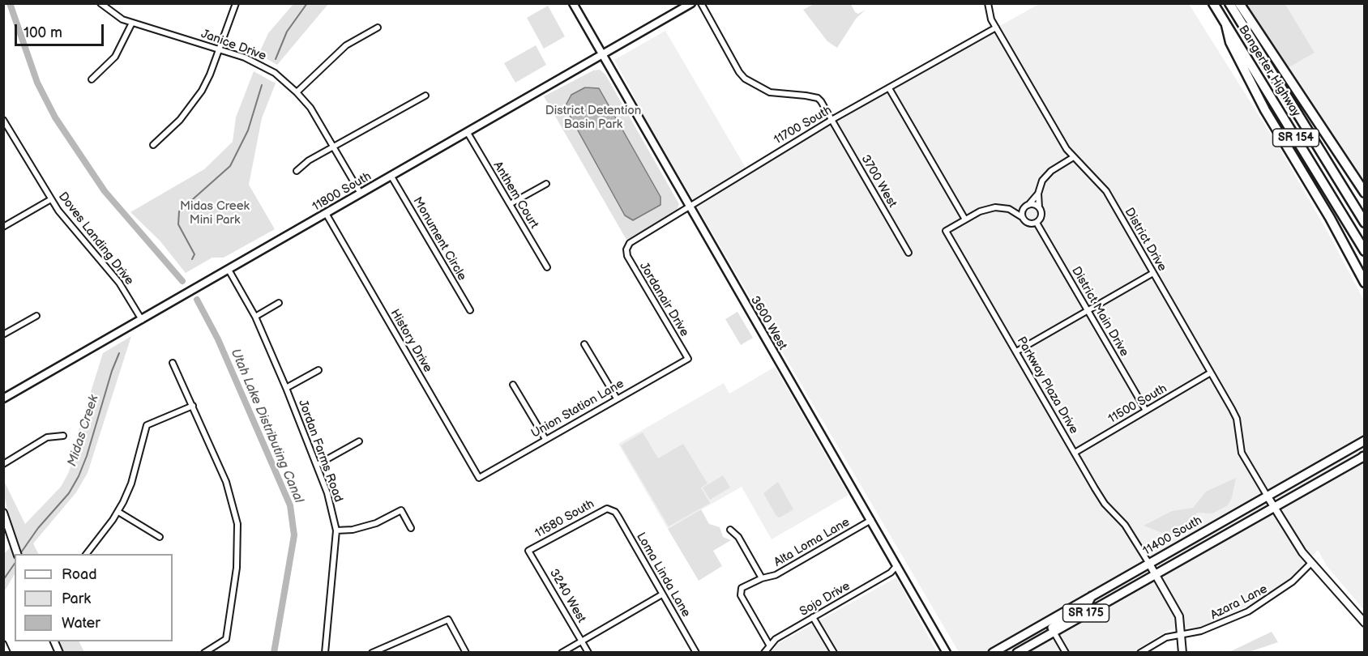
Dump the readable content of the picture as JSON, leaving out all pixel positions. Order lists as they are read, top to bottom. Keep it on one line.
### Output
{"streets":{"highway":["Bangerter Highway","SR 154"],"main road":["11800 South","3600 West","11400 South","SR 175"],"street":["Janice Drive","11700 South","3700 West","Anthem Court","Doves Landing Drive","Monument Circle","District Drive","Jordanair Drive","District Main Drive","History Drive","Parkway Plaza Drive","11500 South","Union Station Lane","Jordan Farms Road","11580 South","Alta Loma Lane","Loma Linda Lane","3240 West","Sojo Drive","Azara Lane"]},"crossings":[["Janice Drive","11800 South"],["11700 South","3700 West"],["11700 South","District Drive"],["11700 South","Jordanair Drive"],["11700 South","3600 West"],["11800 South","Anthem Court"],["11800 South","Doves Landing Drive"],["11800 South","Monument Circle"],["11800 South","3600 West"],["11800 South","History Drive"],["11800 South","Jordan Farms Road"],["District Drive","11500 South"],["District Drive","11400 South"],["Jordanair Drive","Union Station Lane"],["District Main Drive","Parkway Plaza Drive"],["District Main Drive","11500 South"],["3600 West","Alta Loma Lane"],["3600 West","Sojo Drive"],["History Drive","Union Station Lane"],["Parkway Plaza Drive","11500 South"],["Parkway Plaza Drive","11400 South"],["11580 South","Loma Linda Lane"],["11580 South","3240 West"],["Alta Loma Lane","Sojo Drive"]],"water":["Utah Lake Distributing Canal","Midas Creek"],"parks":["District Detention Basin Park","Midas Creek Mini Park"],"legend":["Road","Park","Water"],"scale_bar":"100 m"}
